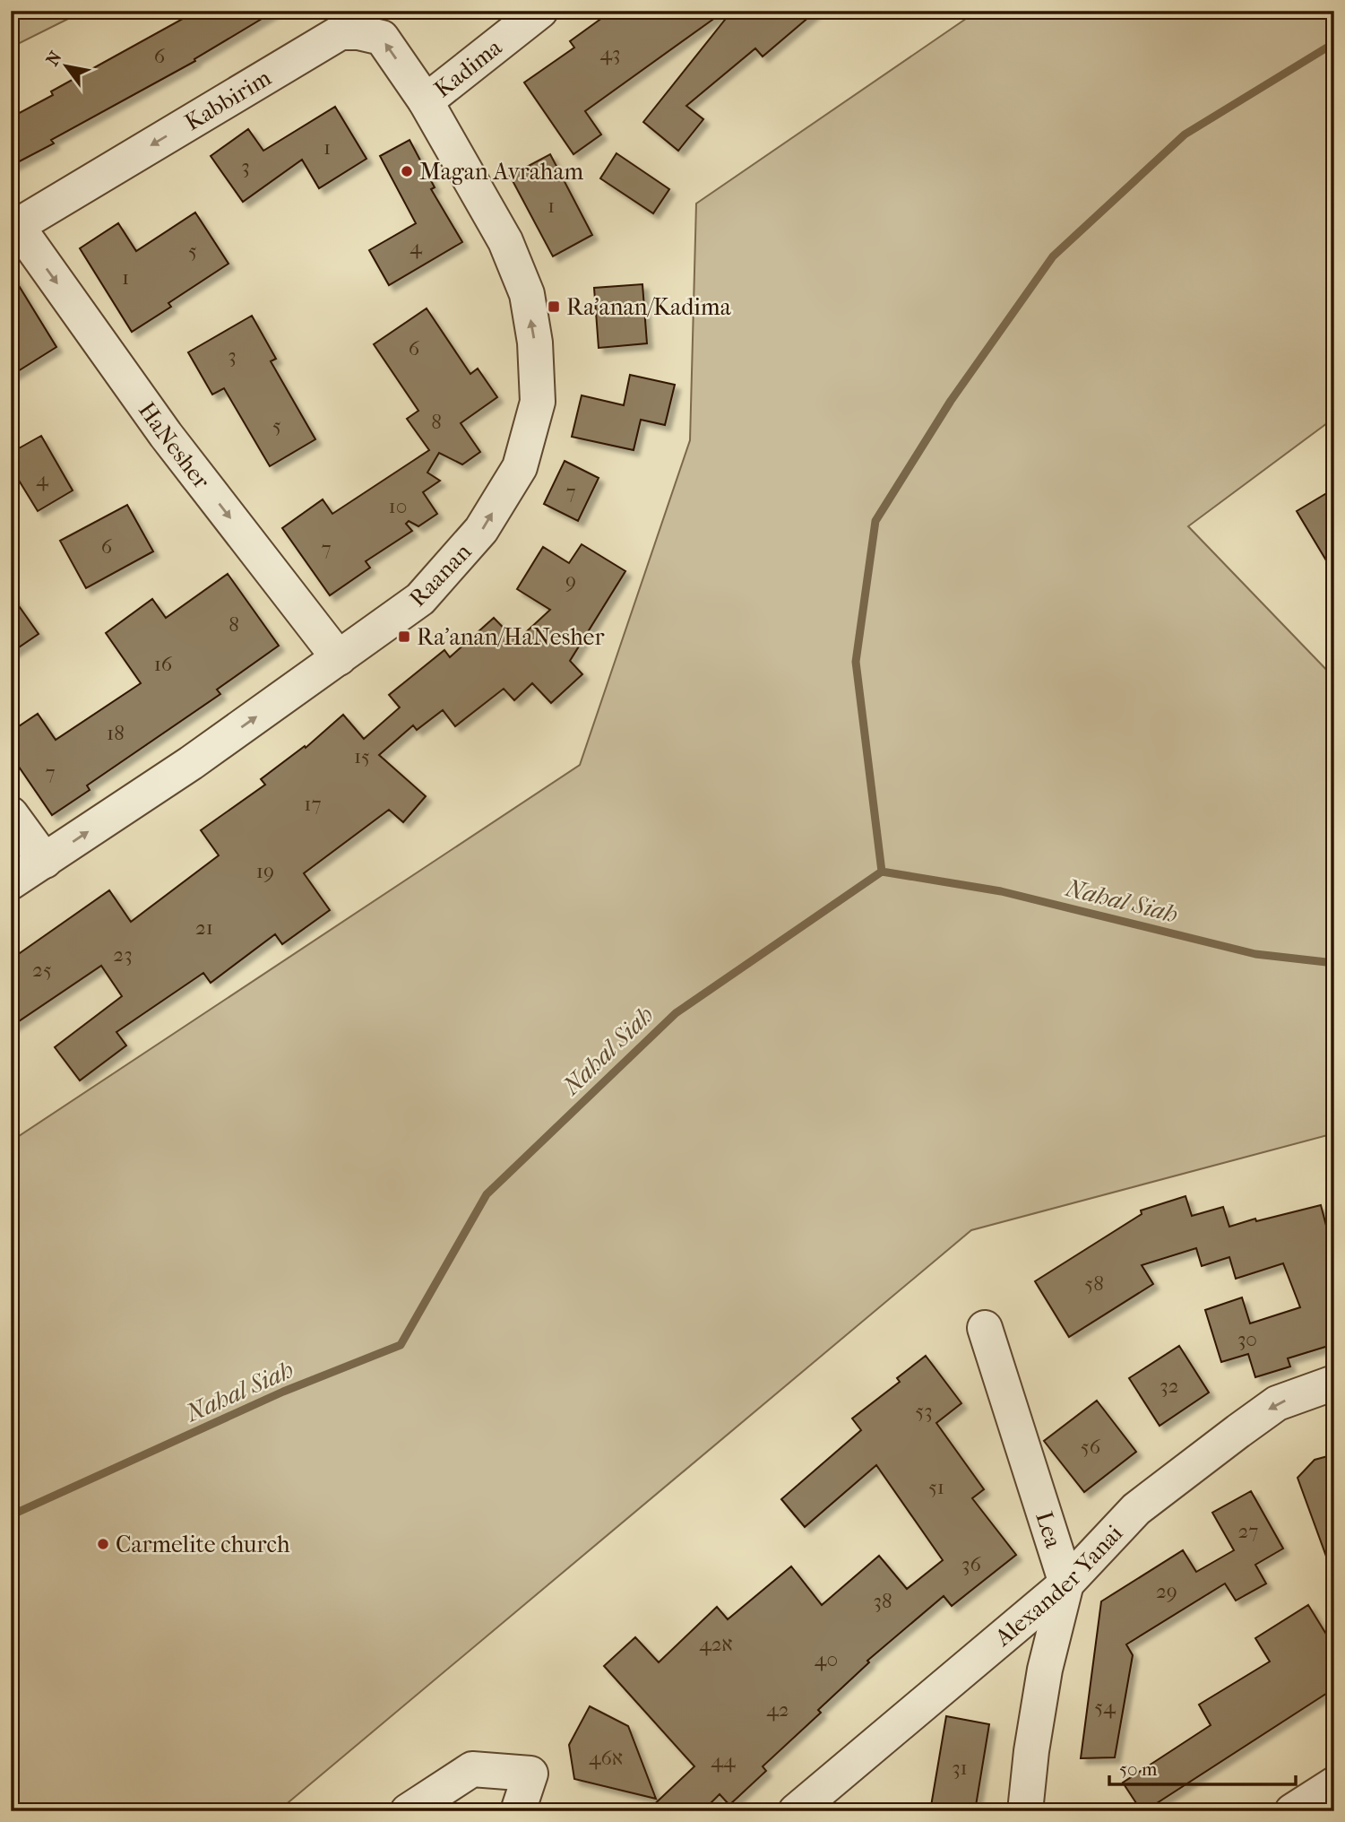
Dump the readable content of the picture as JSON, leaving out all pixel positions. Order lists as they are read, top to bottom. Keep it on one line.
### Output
{"streets":{"street":["Kadima","Kabbirim","HaNesher","Raanan","Lea","Alexander Yanai"]},"crossings":[["Kadima","Kabbirim"],["Kadima","Raanan"],["Kabbirim","HaNesher"],["Kabbirim","Raanan"],["HaNesher","Raanan"],["Lea","Alexander Yanai"]],"one_way":["Kabbirim","HaNesher","Raanan","Alexander Yanai"],"water":["Nahal Siah"],"places":{"other":["Magan Avraham","Carmelite church"],"transit":["Ra'anan/Kadima","Ra'anan/HaNesher"]},"house_numbers":["43","6","1","3","1","4","5","1","6","3","8","5","4","7","10","6","7","9","8","16","18","15","7","17","19","21","23","25","58","30","32","53","56","51","27","36","29","38","42א","40","54","42","46א","44","31"],"scale_bar":"50 m","north":"top left"}
